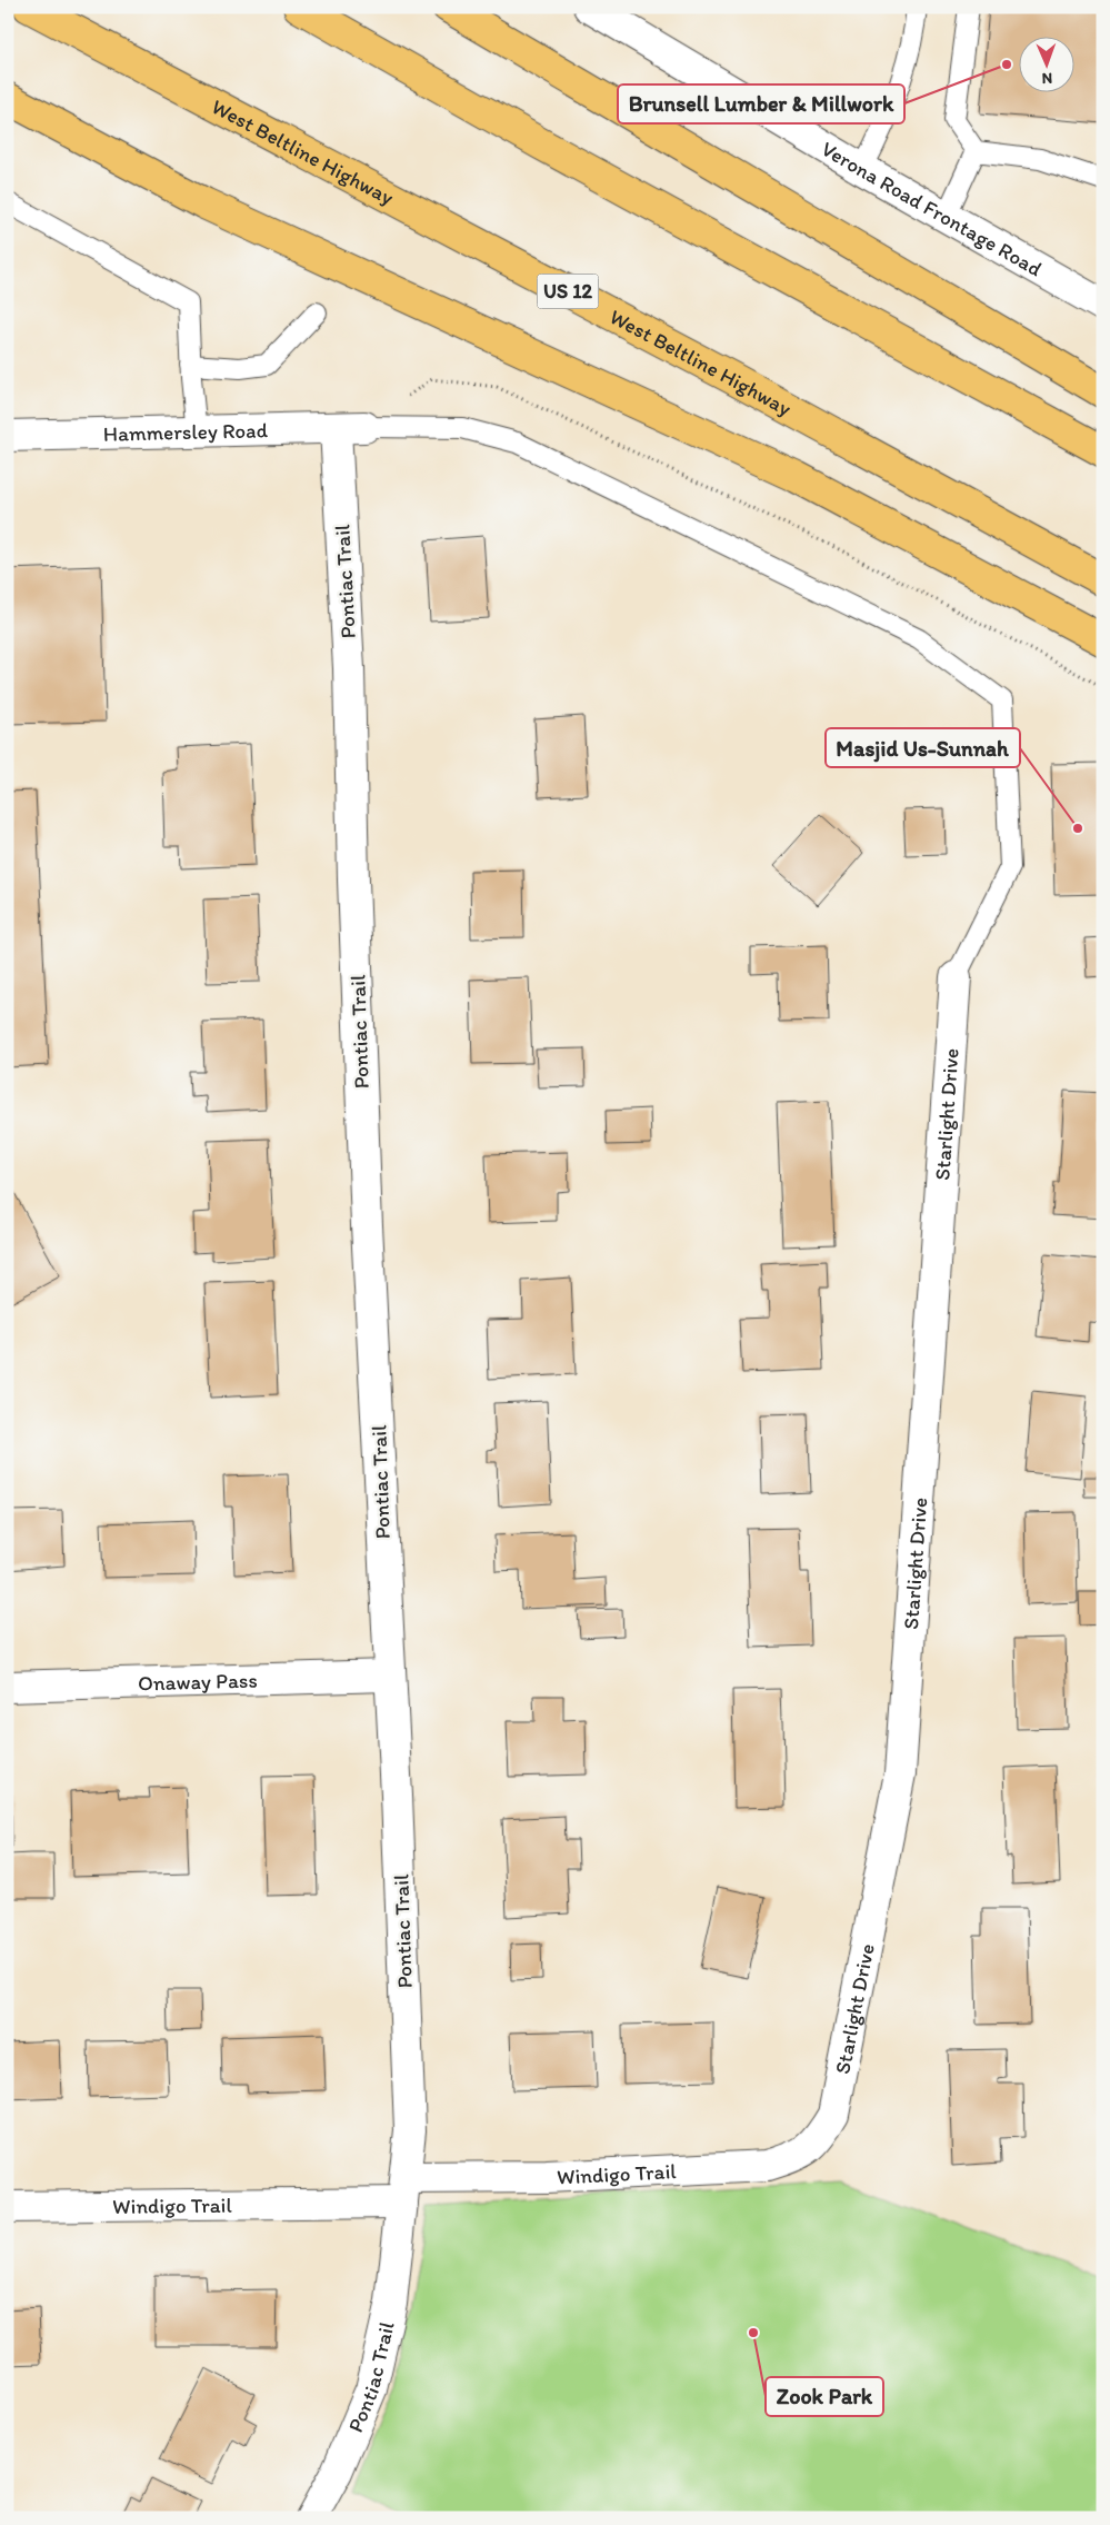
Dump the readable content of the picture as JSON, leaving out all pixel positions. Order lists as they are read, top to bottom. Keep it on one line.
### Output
{"streets":{"highway":["West Beltline Highway","US 12"],"street":["Verona Road Frontage Road","Hammersley Road","Pontiac Trail","Starlight Drive","Onaway Pass","Windigo Trail"]},"crossings":[["Hammersley Road","Pontiac Trail"],["Pontiac Trail","Onaway Pass"],["Pontiac Trail","Windigo Trail"],["Starlight Drive","Windigo Trail"]],"places":["Brunsell Lumber & Millwork","Masjid Us-Sunnah","Zook Park"],"north":"bottom"}
